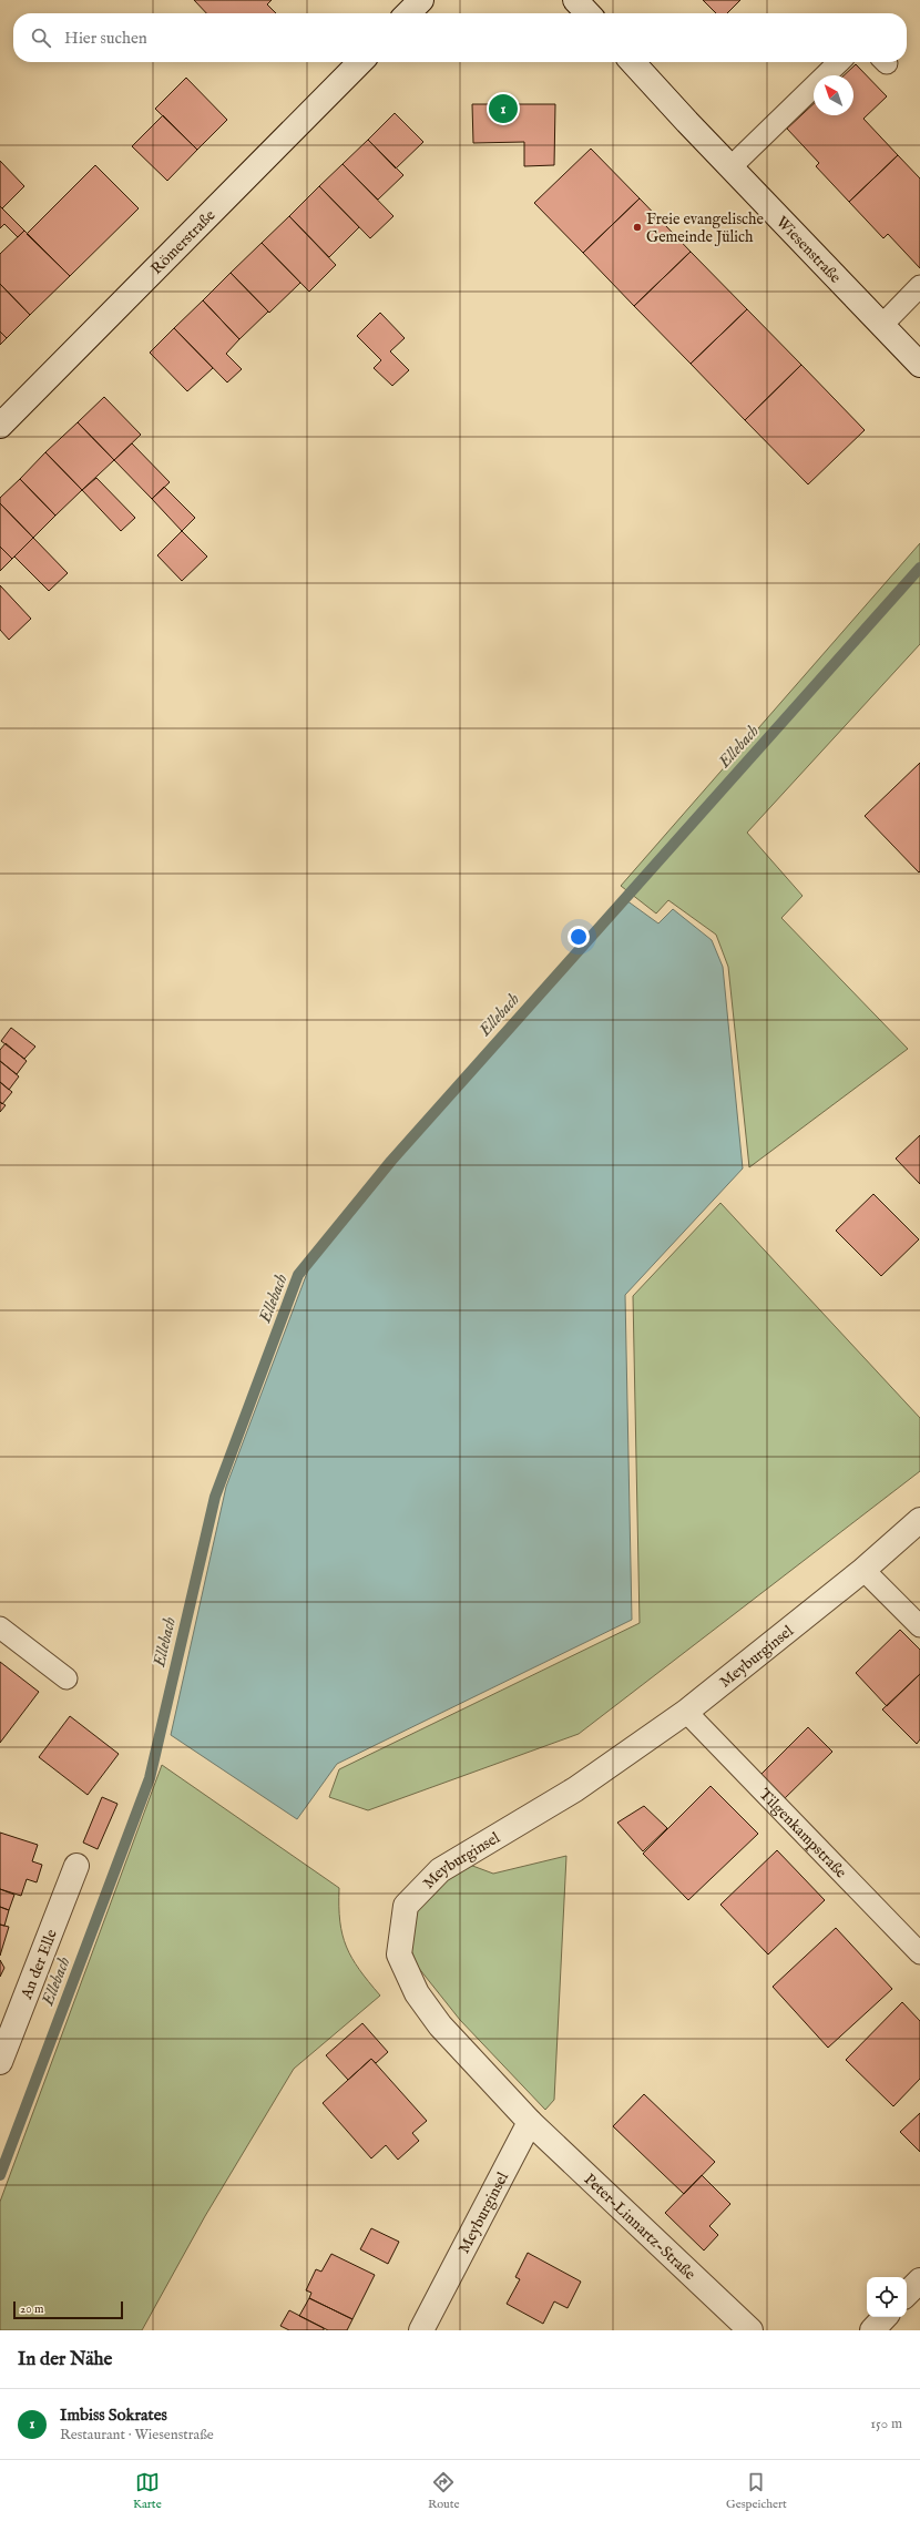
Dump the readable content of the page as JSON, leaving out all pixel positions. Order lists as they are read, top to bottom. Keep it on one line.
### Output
{"streets":{"street":["Römerstraße","Wiesenstraße","Meyburginsel","An der Elle","Peter-Linnartz-Straße"],"lane":["Tilgenkampstraße"]},"crossings":[["Meyburginsel","Tilgenkampstraße"],["Meyburginsel","Peter-Linnartz-Straße"]],"water":["Ellebach"],"places":["Freie evangelische Gemeinde Jülich"],"scale_bar":"20 m","north":"top left","page":{"search":"Hier suchen","pins":"1","scale":"20 m","heading":"In der Nähe","list":[{"mark":"1","name":"Imbiss Sokrates","note":"Restaurant · Wiesenstraße","value":"150 m"}],"nav":["Karte","Route","Gespeichert"]}}
